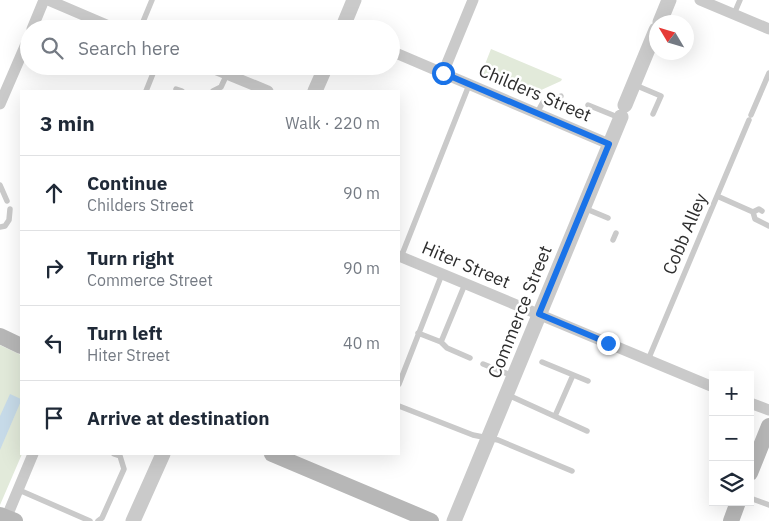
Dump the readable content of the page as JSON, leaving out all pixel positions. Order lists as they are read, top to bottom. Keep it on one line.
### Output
{"streets":{"street":["Childers Street","Hiter Street","Commerce Street"],"lane":["Cobb Alley"]},"crossings":[["Childers Street","Commerce Street"],["Cobb Alley","Hiter Street"],["Hiter Street","Commerce Street"]],"north":"top left","page":{"search":"Search here","heading":["3 min","Walk · 220 m"],"list":[["Continue","Childers Street","90 m"],["Turn right","Commerce Street","90 m"],["Turn left","Hiter Street","40 m"],"Arrive at destination"],"map_buttons":["+","−"]}}
